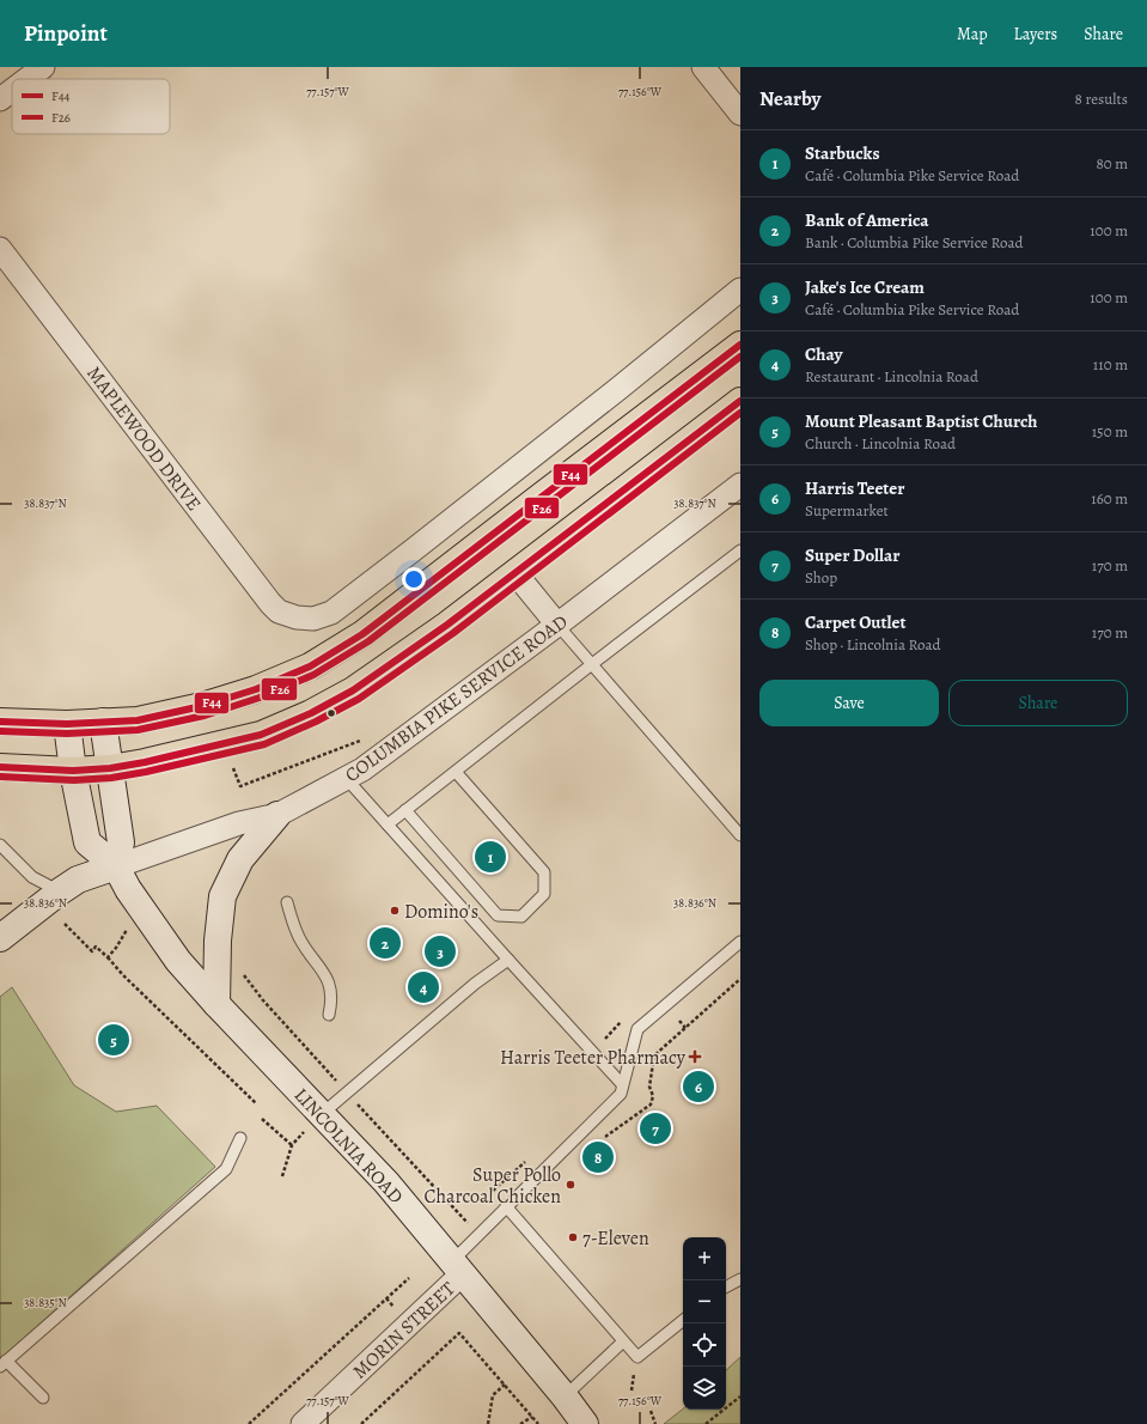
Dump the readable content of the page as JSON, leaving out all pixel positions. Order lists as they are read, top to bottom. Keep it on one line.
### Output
{"streets":{"main road":["LINCOLNIA ROAD"],"street":["MAPLEWOOD DRIVE","COLUMBIA PIKE SERVICE ROAD","MORIN STREET"]},"crossings":[["COLUMBIA PIKE SERVICE ROAD","LINCOLNIA ROAD"],["LINCOLNIA ROAD","MORIN STREET"]],"places":{"other":["Domino's","Super Pollo Charcoal Chicken","7-Eleven"],"health":["Harris Teeter Pharmacy"]},"lines":["transit line F44","transit line F26"],"legend":["F44","F26"],"page":{"header":"Pinpoint","nav":["Map","Layers","Share"],"heading":["Nearby","8 results"],"list":[{"mark":"1","name":"Starbucks","note":"Café · Columbia Pike Service Road","value":"80 m"},{"mark":"2","name":"Bank of America","note":"Bank · Columbia Pike Service Road","value":"100 m"},{"mark":"3","name":"Jake's Ice Cream","note":"Café · Columbia Pike Service Road","value":"100 m"},{"mark":"4","name":"Chay","note":"Restaurant · Lincolnia Road","value":"110 m"},{"mark":"5","name":"Mount Pleasant Baptist Church","note":"Church · Lincolnia Road","value":"150 m"},{"mark":"6","name":"Harris Teeter","note":"Supermarket","value":"160 m"},{"mark":"7","name":"Super Dollar","note":"Shop","value":"170 m"},{"mark":"8","name":"Carpet Outlet","note":"Shop · Lincolnia Road","value":"170 m"}],"buttons":["Save","Share"],"pins":["1","2","3","4","5","6","7","8"],"map_buttons":["+","−"]},"coordinates":["77.157°W","77.156°W","38.837°N","38.836°N","38.835°N"]}
